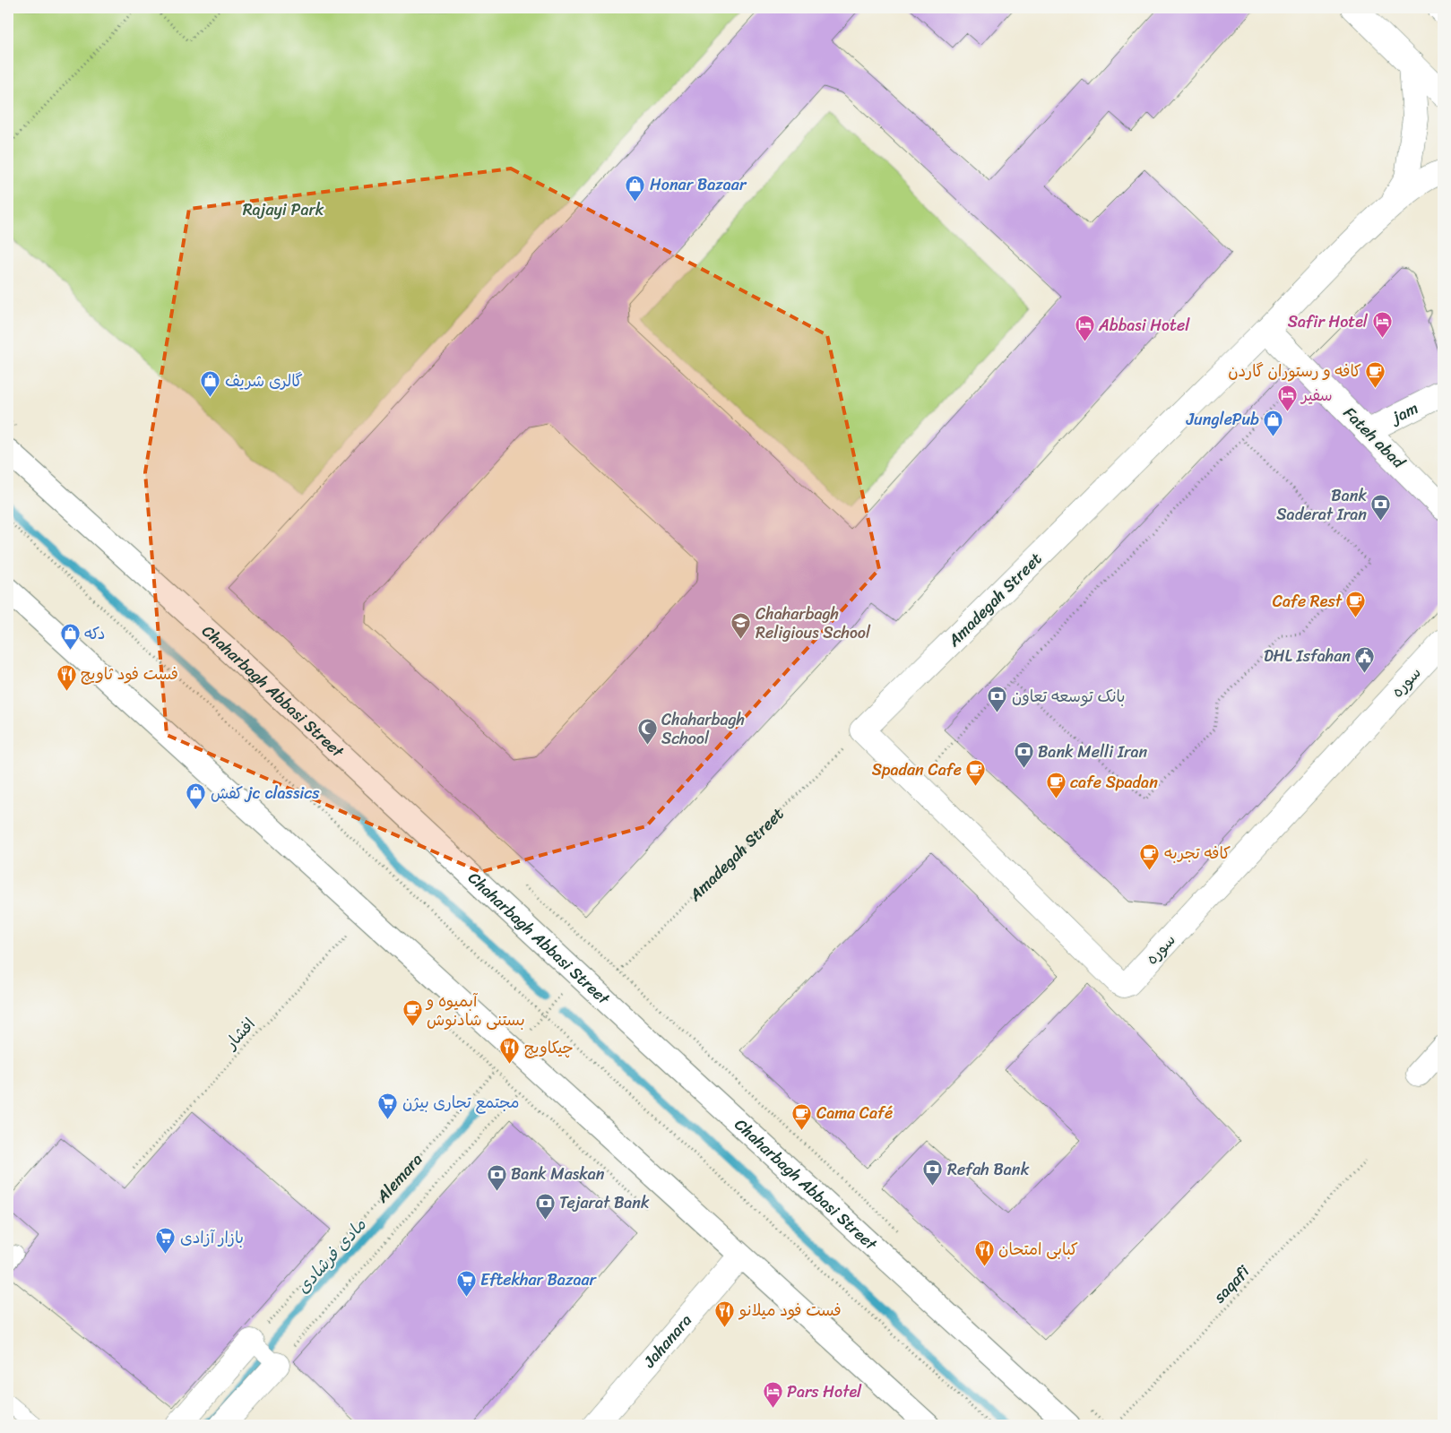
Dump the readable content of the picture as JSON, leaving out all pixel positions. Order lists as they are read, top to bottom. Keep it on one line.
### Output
{"streets":{"street":["jam","Fateh abad","Amadegah Street","سوره","Chaharbagh Abbasi Street","Jahanara"],"path":["افشار","Alemara","saqafi"]},"crossings":[["jam","Fateh abad"],["Fateh abad","Amadegah Street"],["Amadegah Street","سوره"],["Amadegah Street","Chaharbagh Abbasi Street"],["Chaharbagh Abbasi Street","Alemara"]],"water":["مادی فرشادی"],"parks":["Rajayi Park"],"places":{"shop":["Honar Bazaar","گالری شریف","JunglePub","دکه","کفش jc classics"],"hotel":["Safir Hotel","Abbasi Hotel","سفیر","Pars Hotel"],"cafe":["کافه و رستوران گاردن","Cafe Rest","Spadan Cafe","cafe Spadan","کافه تجربه","آبمیوه و بستنی شادنوش","Cama Café"],"bank":["Bank Saderat Iran","بانک توسعه تعاون","Bank Melli Iran","Refah Bank","Bank Maskan","Tejarat Bank"],"school or university":["Chaharbagh Religious School"],"public building":["DHL Isfahan"],"restaurant":["فست فود ثاویچ","چیکاویچ","کبابی امتحان","فست فود میلانو"],"mosque":["Chaharbagh School"],"supermarket":["مجتمع تجاری بیژن","بازار آزادی","Eftekhar Bazaar"]}}
